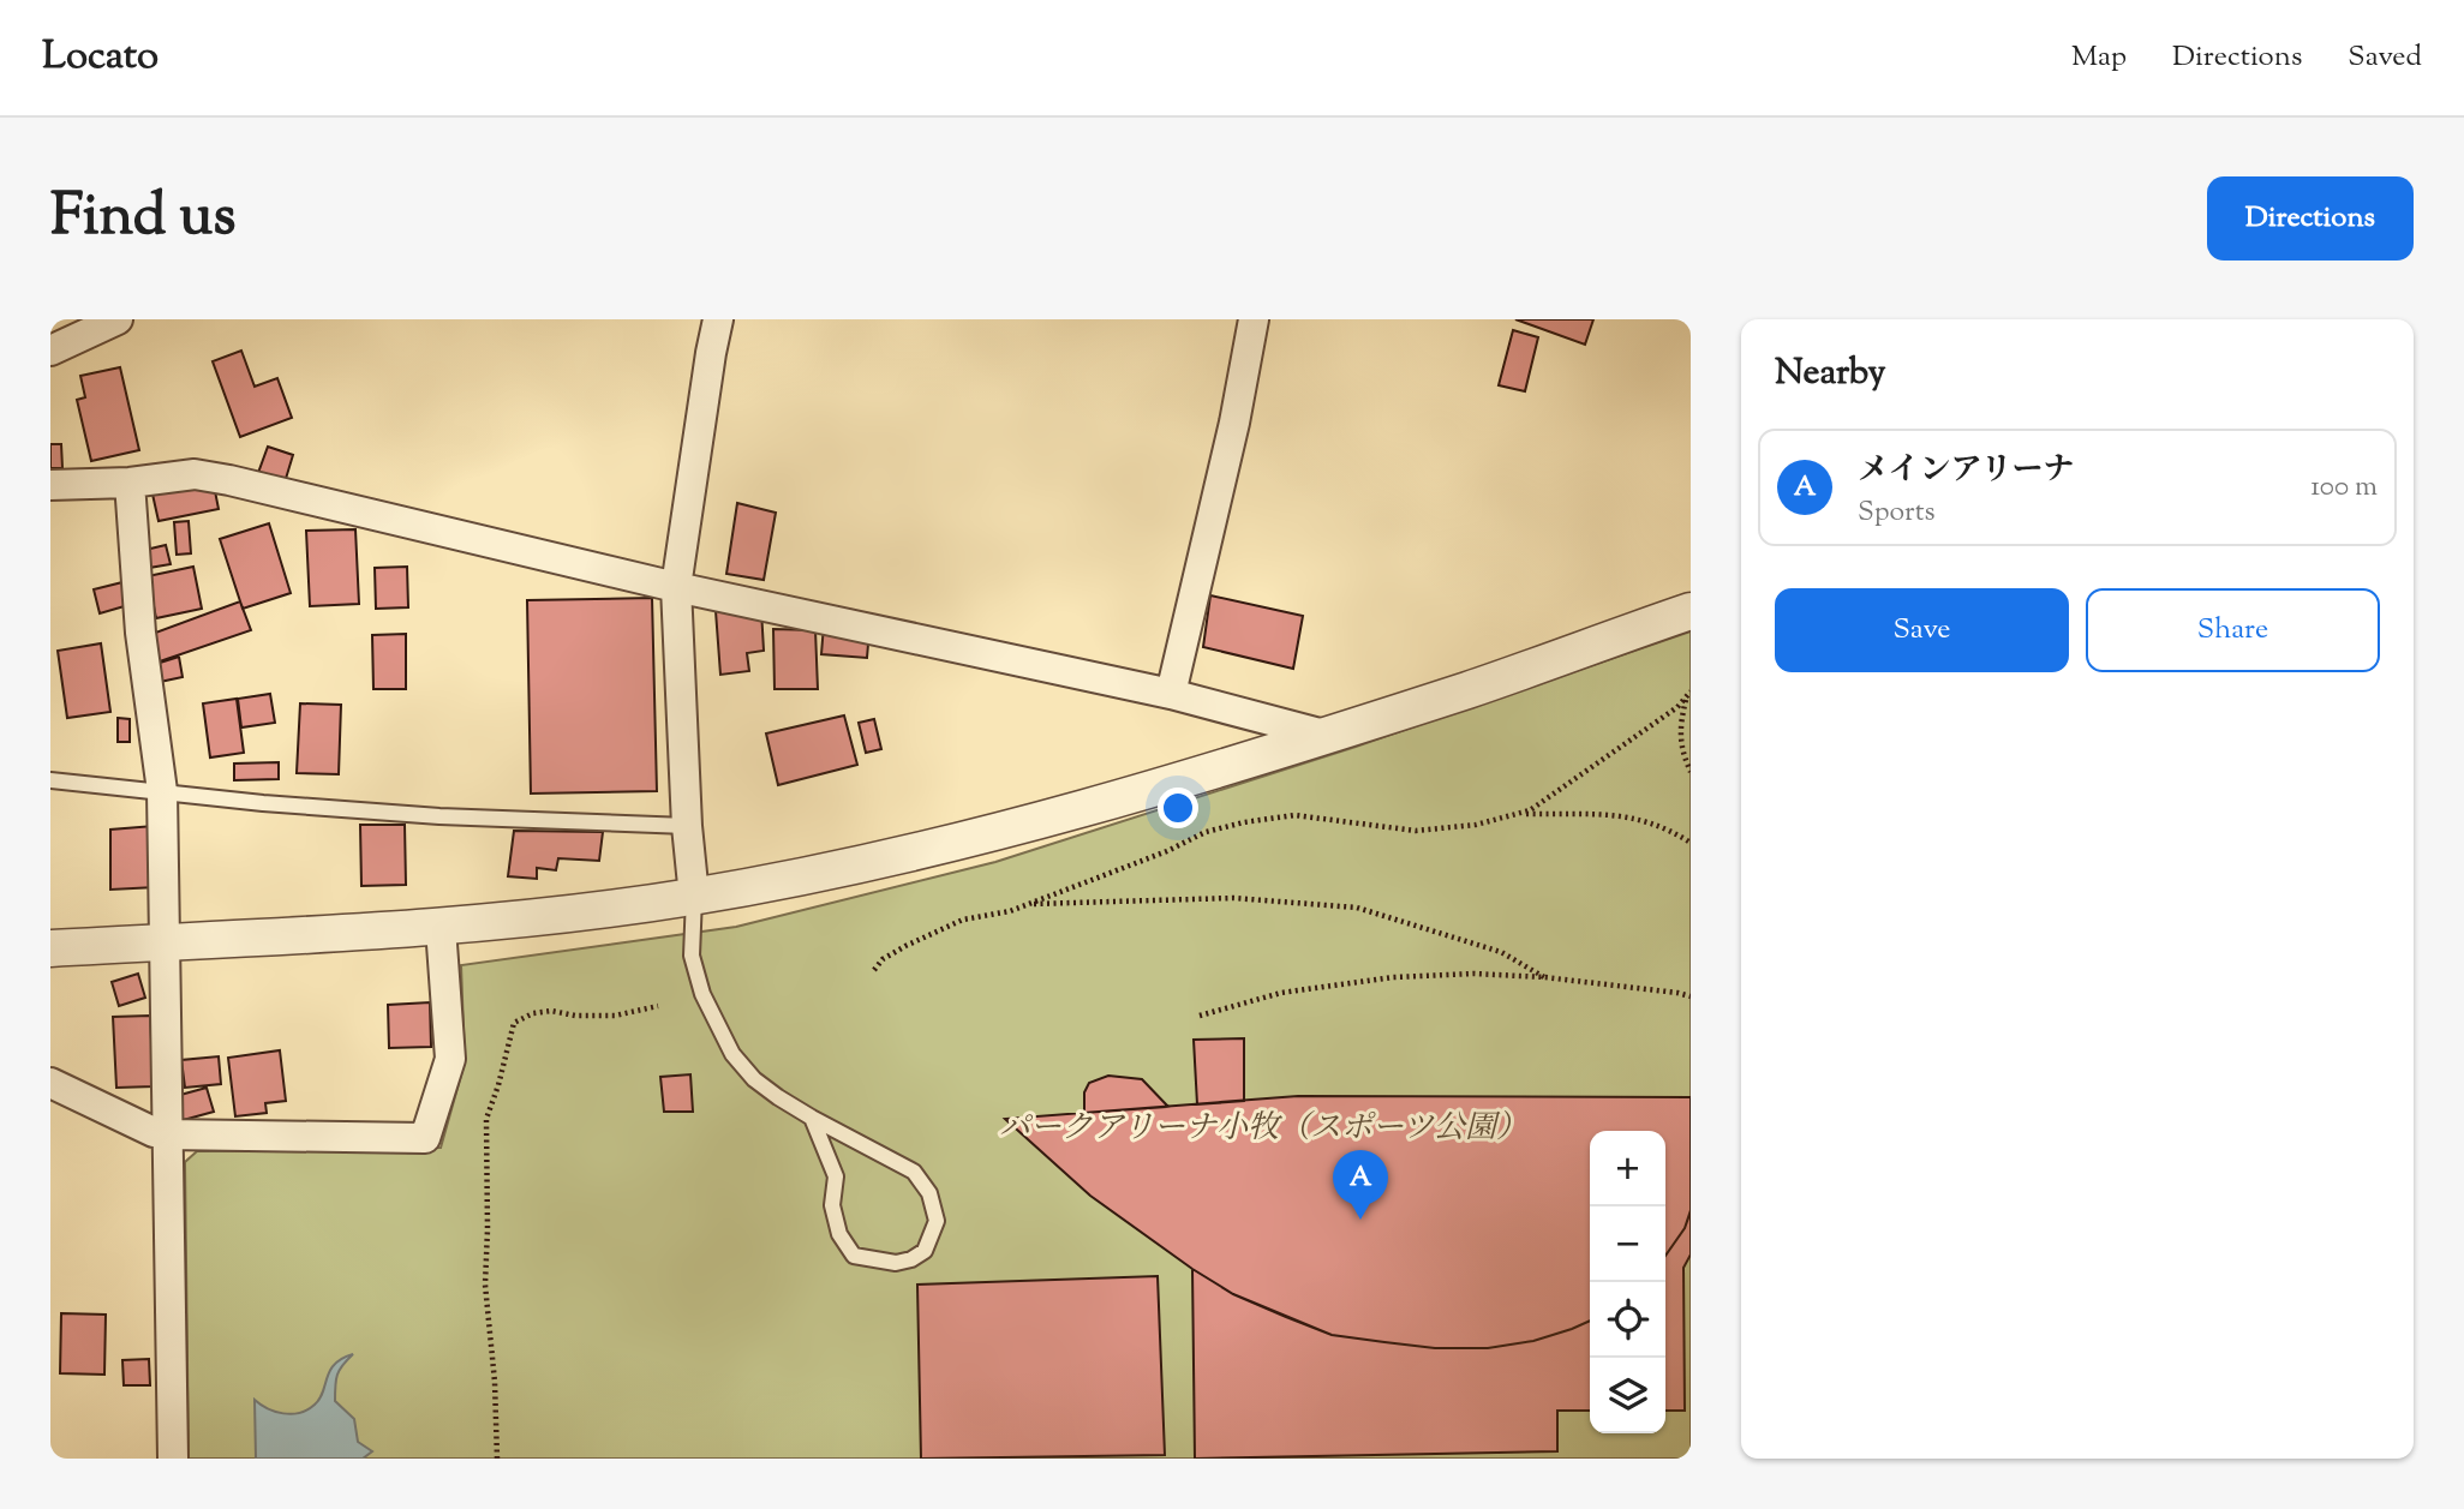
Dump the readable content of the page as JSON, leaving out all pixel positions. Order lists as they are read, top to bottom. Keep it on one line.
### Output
{"parks":["パークアリーナ小牧（スポーツ公園）"],"page":{"header":"Locato","nav":["Map","Directions","Saved"],"title":"Find us","buttons":["Directions",["Save","Share"]],"heading":"Nearby","list":[{"mark":"A","name":"メインアリーナ","note":"Sports","value":"100 m"}],"map_buttons":["+","−"],"pins":"A"}}
